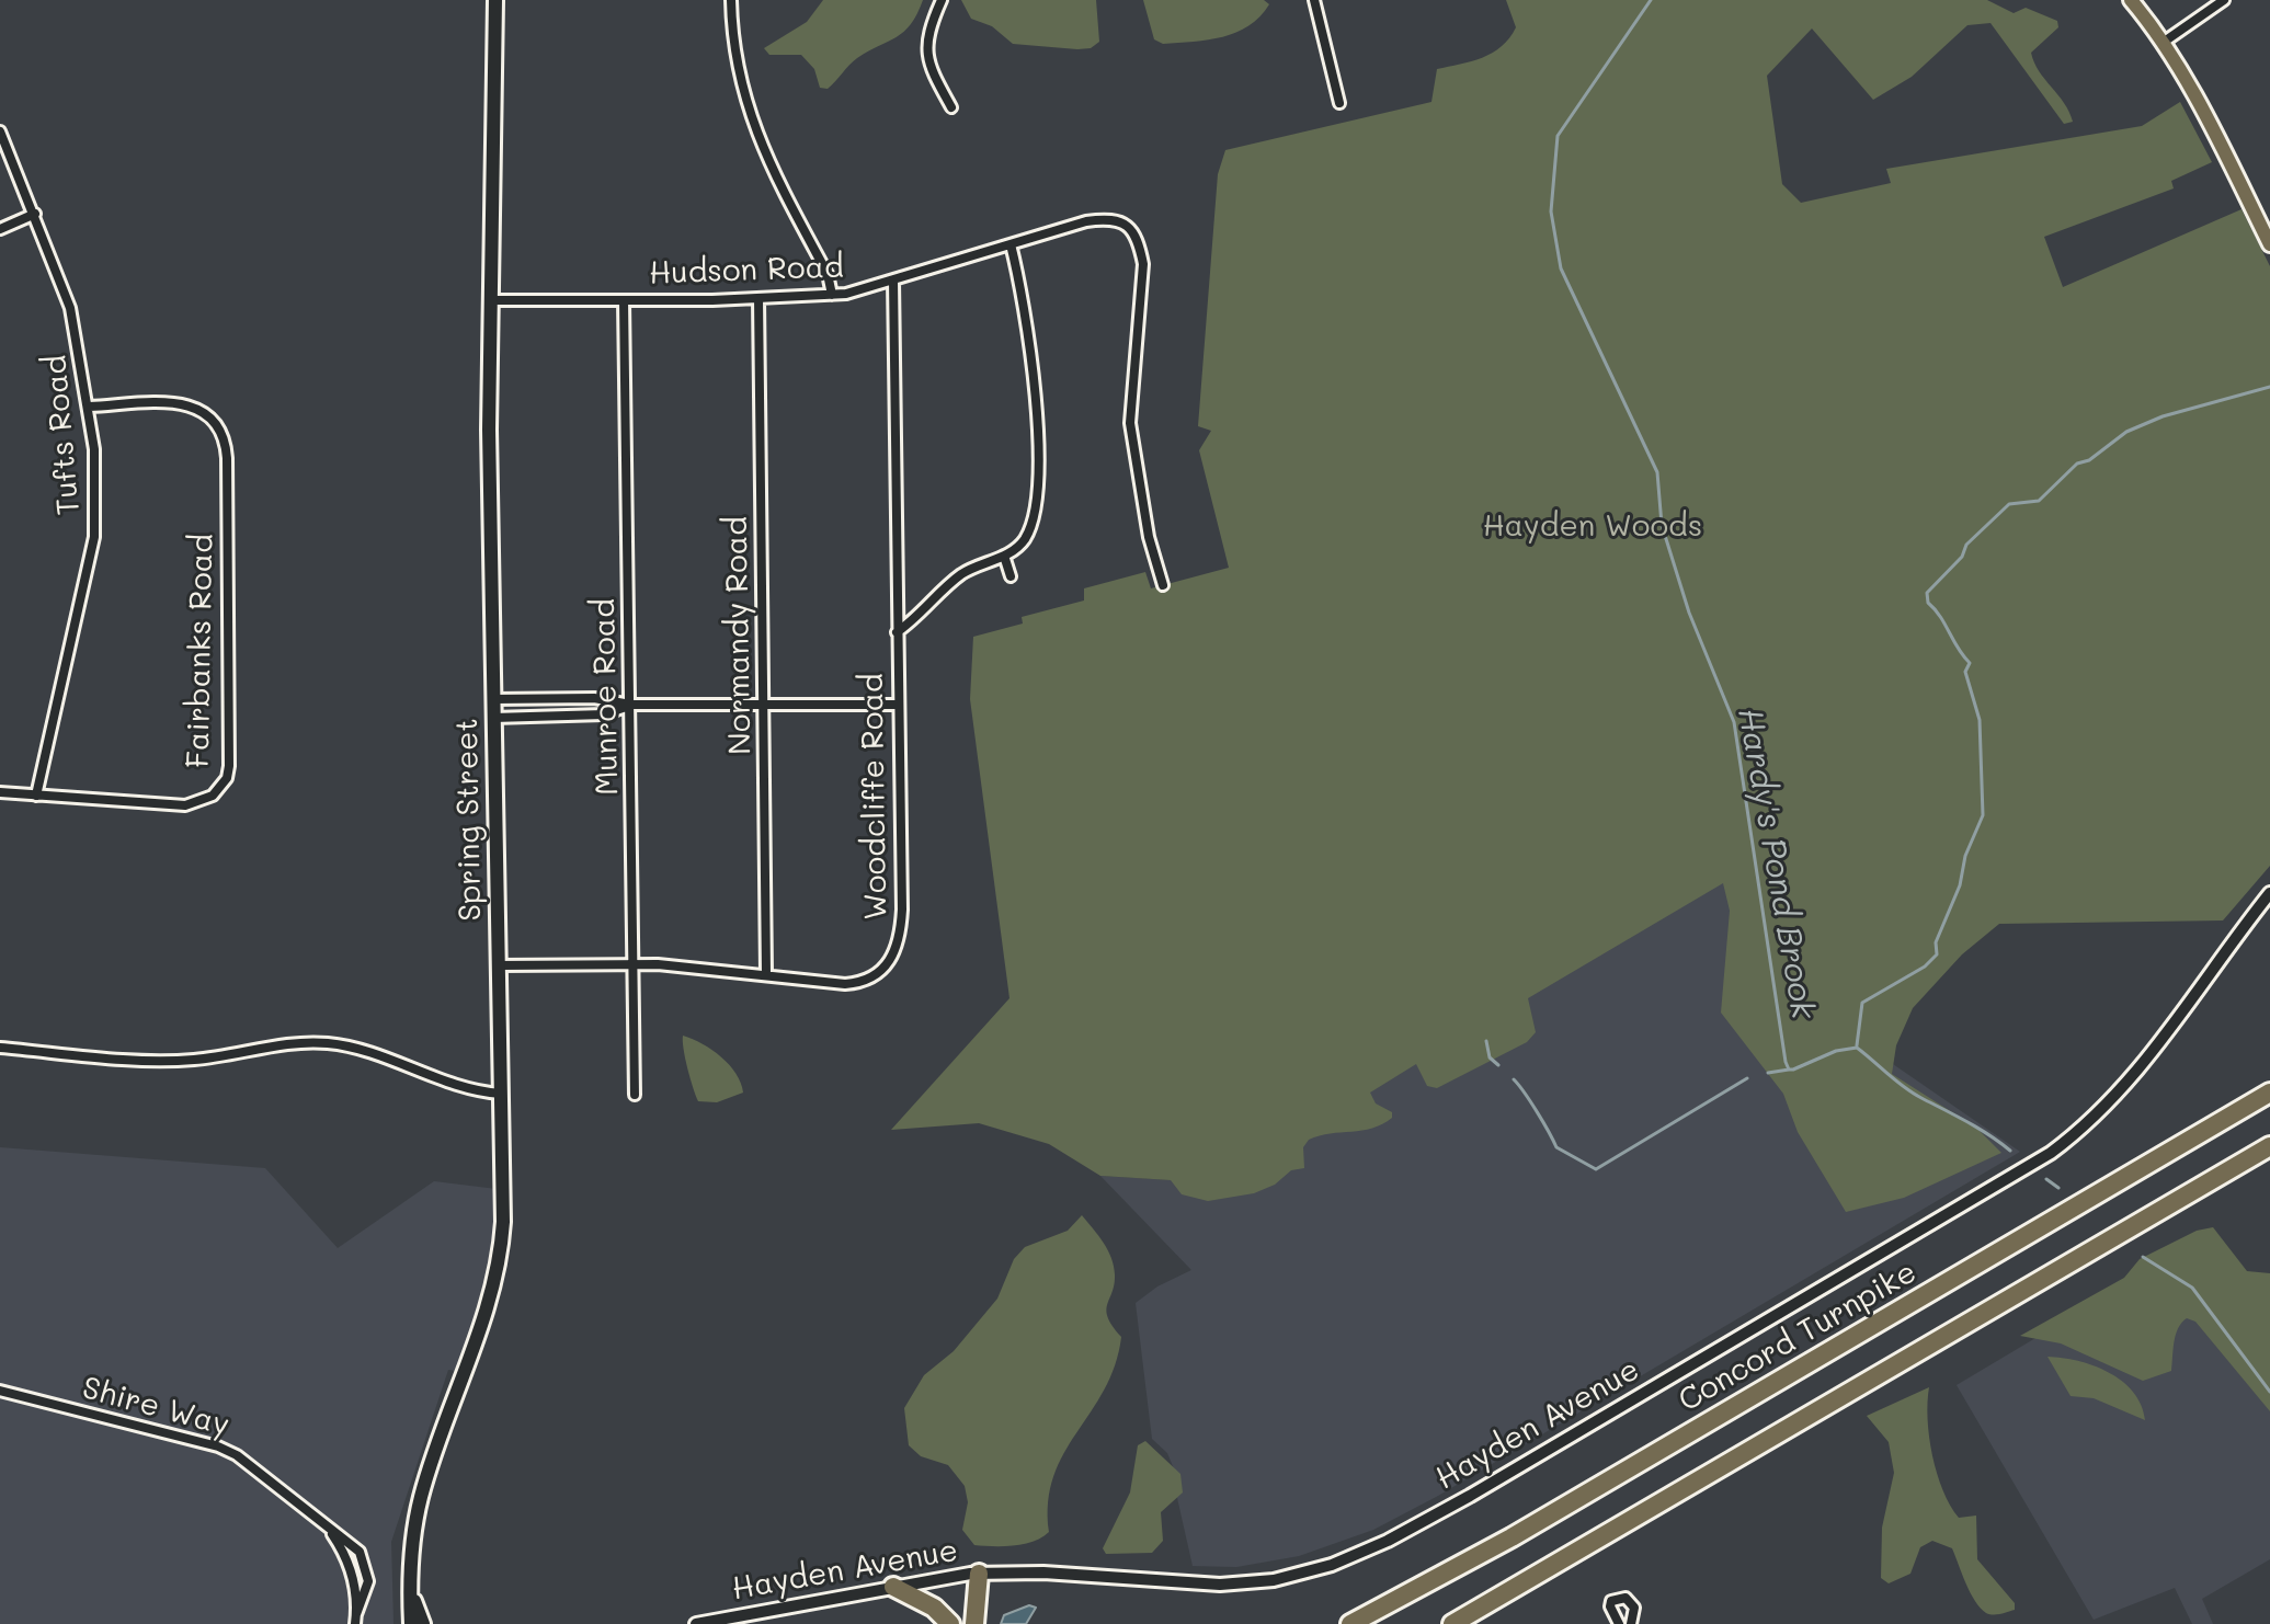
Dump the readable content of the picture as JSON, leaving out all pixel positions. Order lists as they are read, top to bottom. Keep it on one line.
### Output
{"streets":{"highway":["Concord Turnpike"],"main road":["Spring Street"],"street":["Hudson Road","Tufts Road","Normandy Road","Fairbanks Road","Munroe Road","Woodcliffe Road","Shire Way","Hayden Avenue"]},"crossings":[["Hudson Road","Normandy Road"],["Hudson Road","Munroe Road"],["Hudson Road","Woodcliffe Road"],["Hudson Road","Spring Street"],["Tufts Road","Fairbanks Road"],["Normandy Road","Woodcliffe Road"],["Munroe Road","Woodcliffe Road"],["Woodcliffe Road","Spring Street"]],"water":["Hardy's Pond Brook"],"parks":["Hayden Woods"]}
